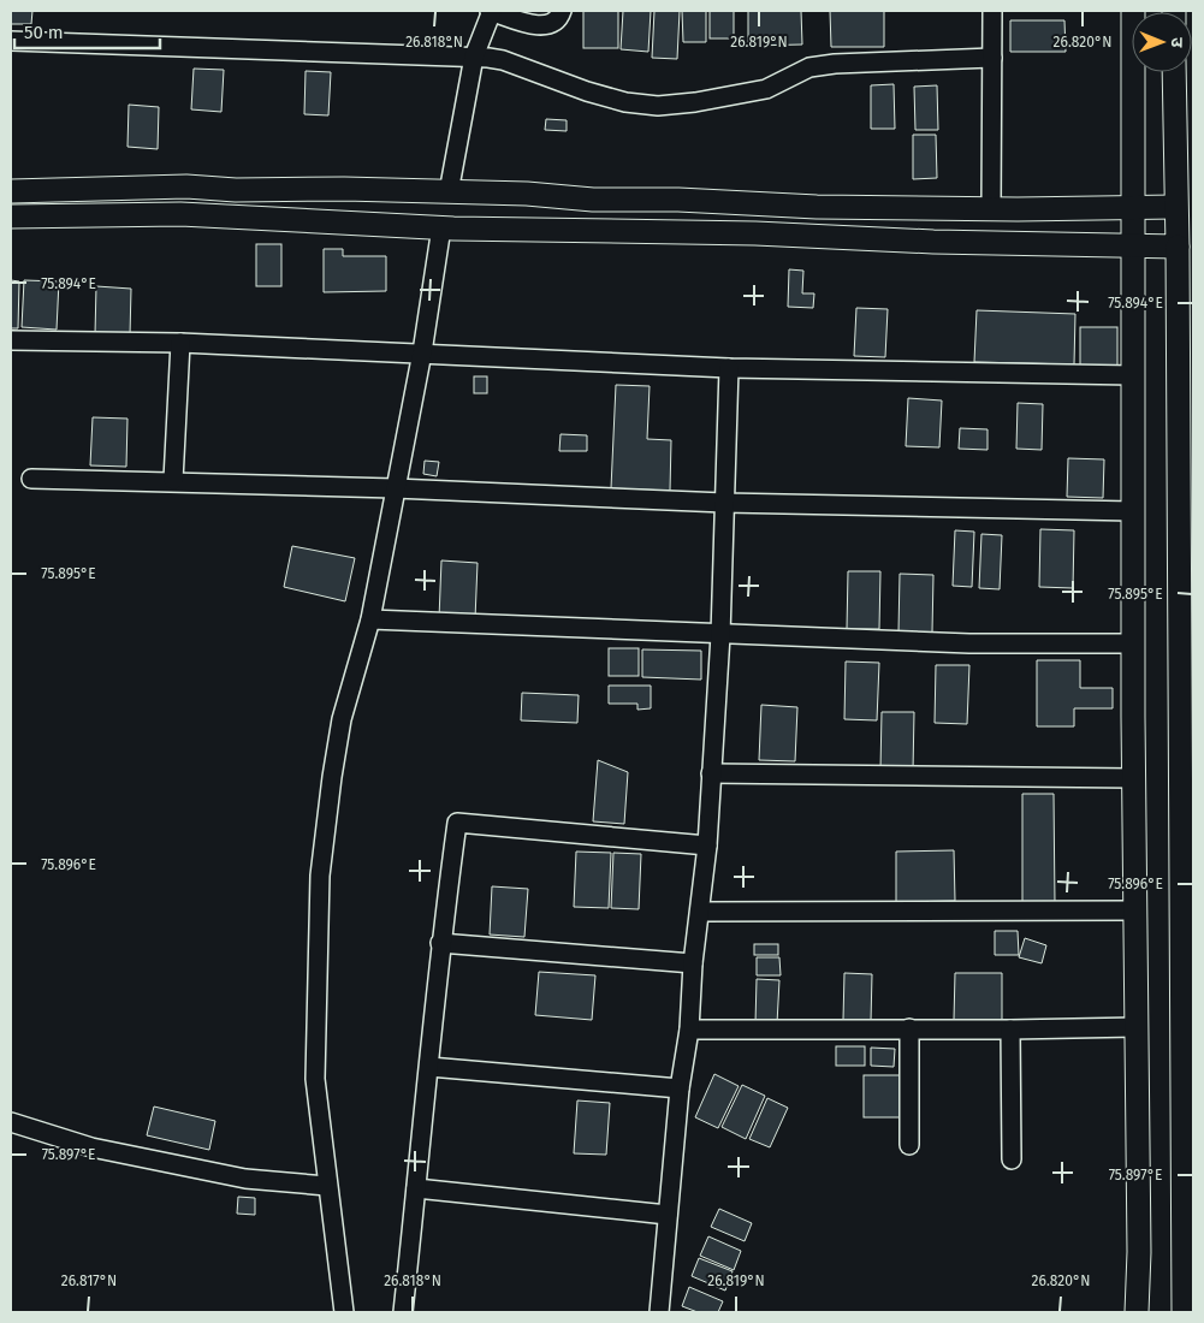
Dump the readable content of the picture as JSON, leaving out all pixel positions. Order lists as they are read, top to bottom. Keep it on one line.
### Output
{"scale_bar":"50 m","north":"right","coordinates":["26.818°N","26.819°N","26.820°N","75.894°E","75.895°E","75.896°E","75.897°E","26.817°N"]}
